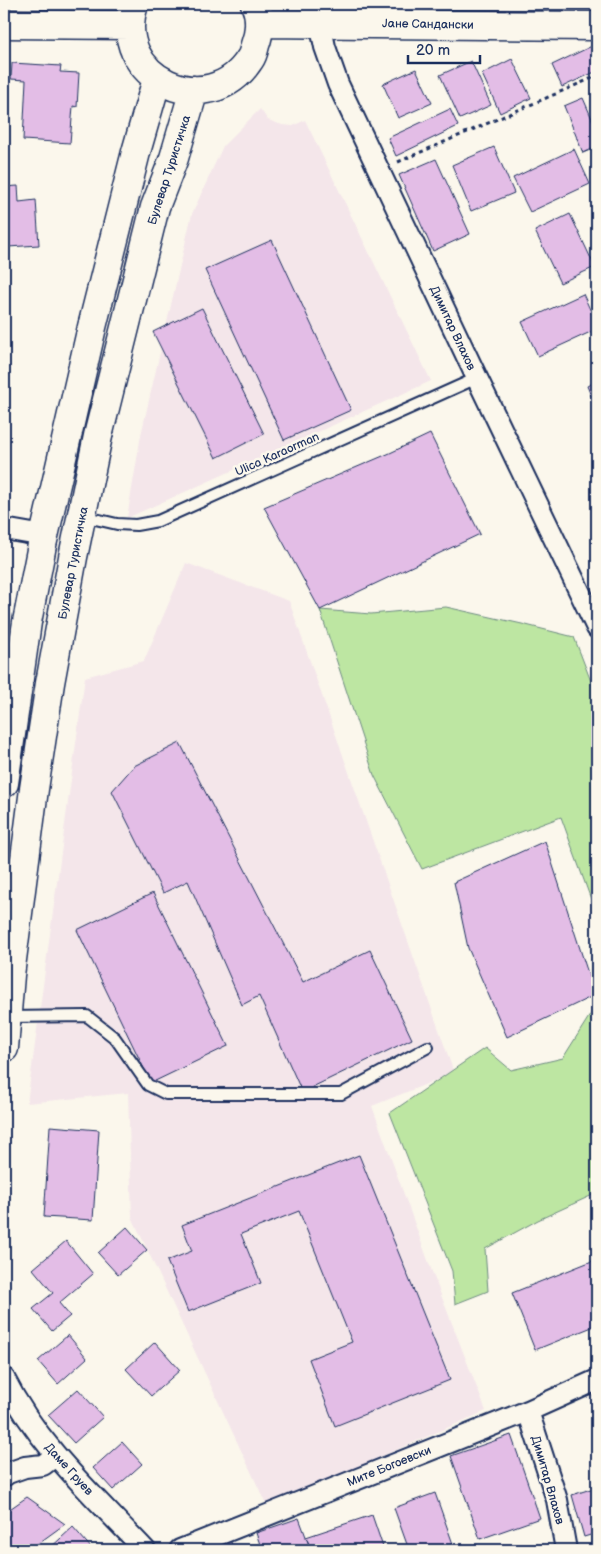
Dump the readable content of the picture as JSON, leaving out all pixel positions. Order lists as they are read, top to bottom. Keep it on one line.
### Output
{"streets":{"main road":["Јане Сандански","Булевар Туристичка"],"street":["Димитар Влахов","Мите Богоевски","Даме Груев"],"lane":["Ulica Karaorman"]},"crossings":[["Јане Сандански","Димитар Влахов"],["Булевар Туристичка","Ulica Karaorman"],["Димитар Влахов","Ulica Karaorman"],["Димитар Влахов","Мите Богоевски"]],"scale_bar":"20 m"}
